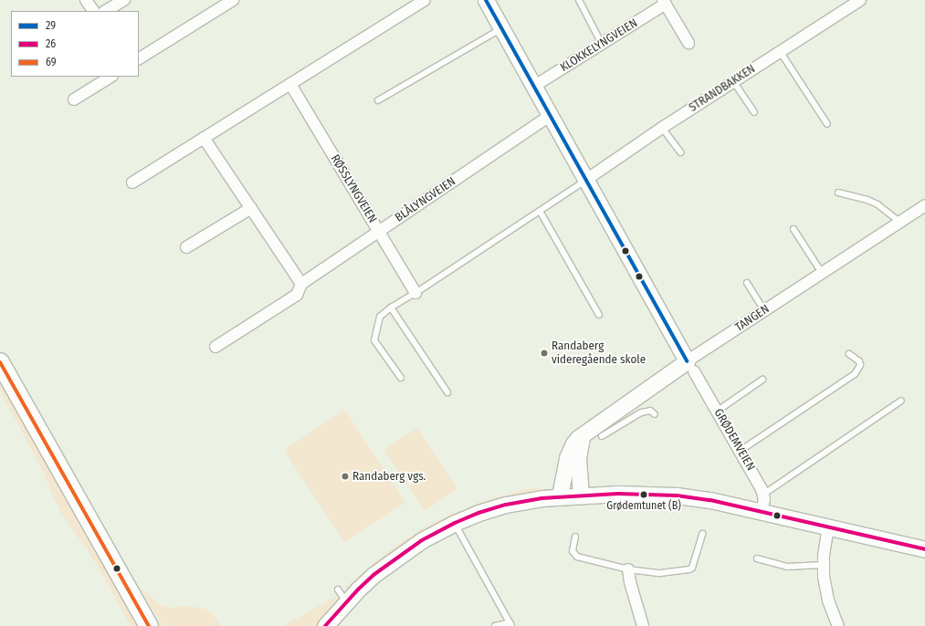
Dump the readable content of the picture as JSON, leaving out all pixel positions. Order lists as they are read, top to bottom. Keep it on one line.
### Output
{"streets":{"main road":["TANGEN","GRØDEMVEIEN"],"street":["KLOKKELYNGVEIEN","STRANDBAKKEN","RØSSLYNGVEIEN","BLÅLYNGVEIEN"]},"crossings":[["KLOKKELYNGVEIEN","GRØDEMVEIEN"],["STRANDBAKKEN","GRØDEMVEIEN"],["RØSSLYNGVEIEN","BLÅLYNGVEIEN"],["BLÅLYNGVEIEN","GRØDEMVEIEN"],["TANGEN","GRØDEMVEIEN"]],"places":["Randaberg videregående skole","Randaberg vgs.","Grødemtunet (B)"],"lines":["transit line 29","transit line 69","transit line 26"],"legend":["29","26","69"]}
